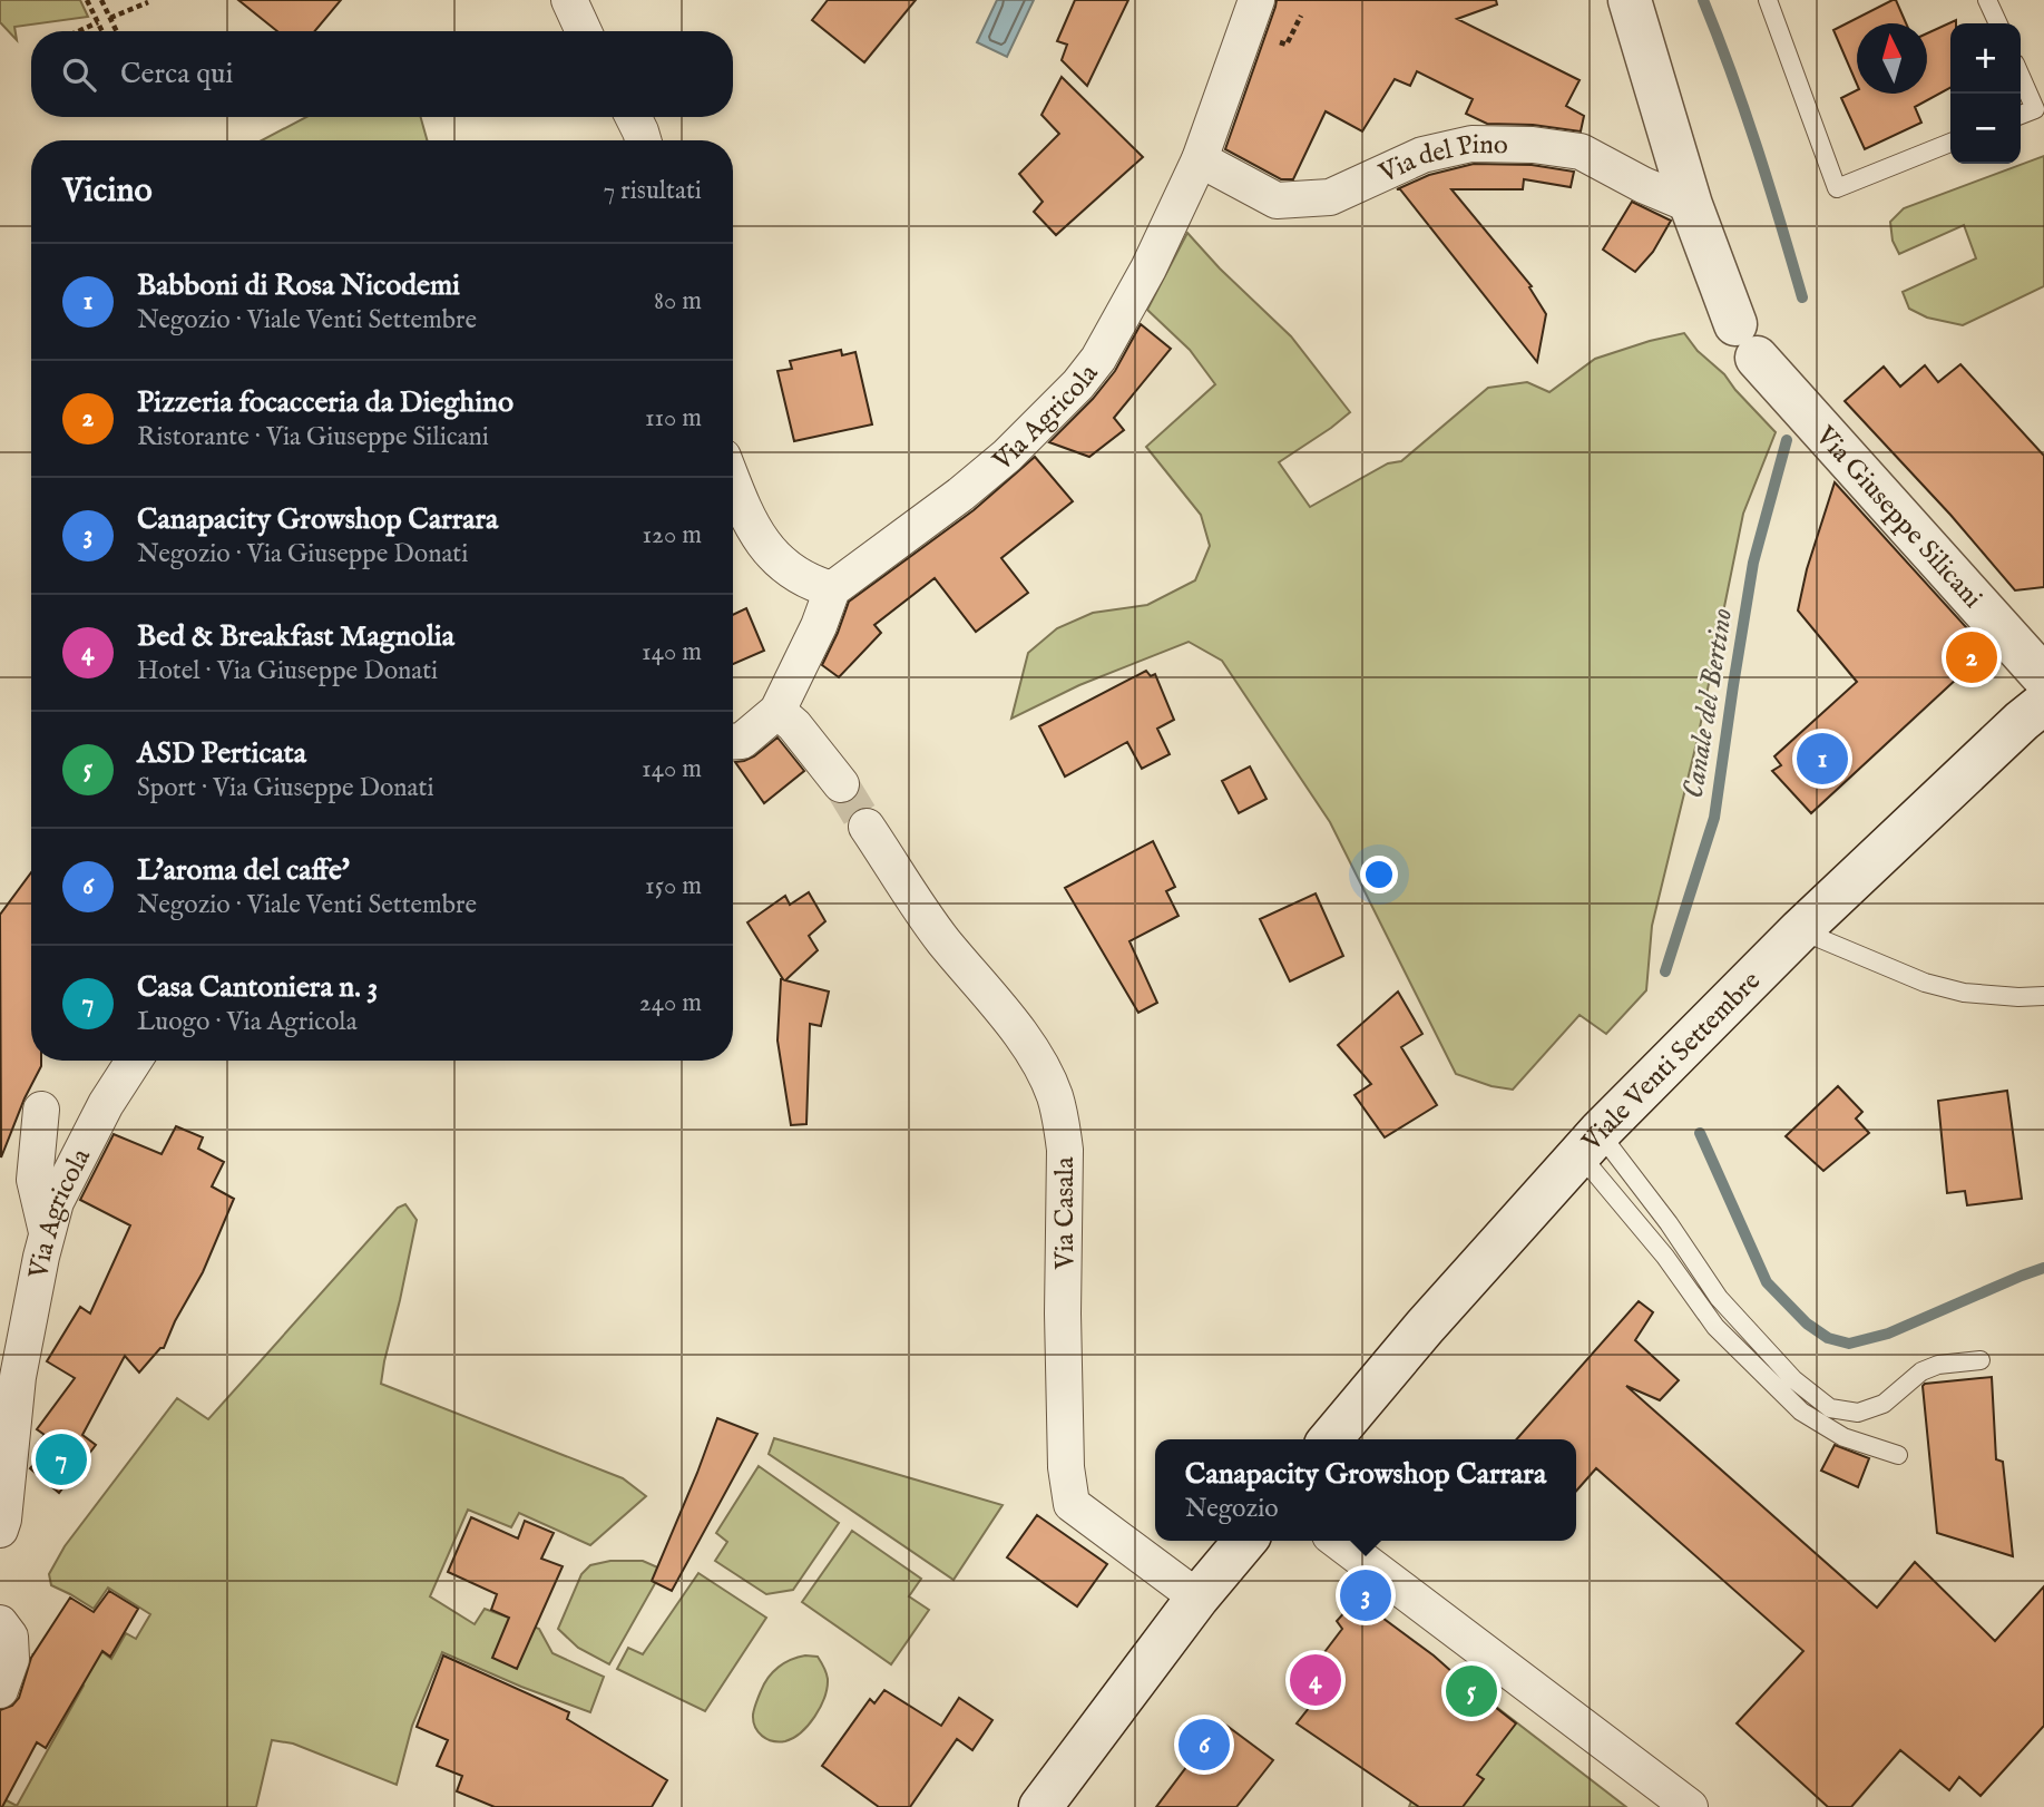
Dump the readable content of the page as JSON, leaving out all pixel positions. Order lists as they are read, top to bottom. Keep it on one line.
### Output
{"streets":{"main road":["Via Giuseppe Silicani","Viale Venti Settembre"],"street":["Via del Pino","Via Agricola","Via Casala"]},"crossings":[["Via del Pino","Via Agricola"],["Via del Pino","Via Giuseppe Silicani"]],"water":["Canale del Bertino"],"north":"top","page":{"map_buttons":["+","−"],"search":"Cerca qui","heading":["Vicino","7 risultati"],"list":[{"mark":"1","name":"Babboni di Rosa Nicodemi","note":"Negozio · Viale Venti Settembre","value":"80 m"},{"mark":"2","name":"Pizzeria focacceria da Dieghino","note":"Ristorante · Via Giuseppe Silicani","value":"110 m"},{"mark":"3","name":"Canapacity Growshop Carrara","note":"Negozio · Via Giuseppe Donati","value":"120 m"},{"mark":"4","name":"Bed & Breakfast Magnolia","note":"Hotel · Via Giuseppe Donati","value":"140 m"},{"mark":"5","name":"ASD Perticata","note":"Sport · Via Giuseppe Donati","value":"140 m"},{"mark":"6","name":"L'aroma del caffe'","note":"Negozio · Viale Venti Settembre","value":"150 m"},{"mark":"7","name":"Casa Cantoniera n. 3","note":"Luogo · Via Agricola","value":"240 m"}],"pins":["2","1","7","3","4","5","6"],"popup":["Canapacity Growshop Carrara","Negozio"]}}
